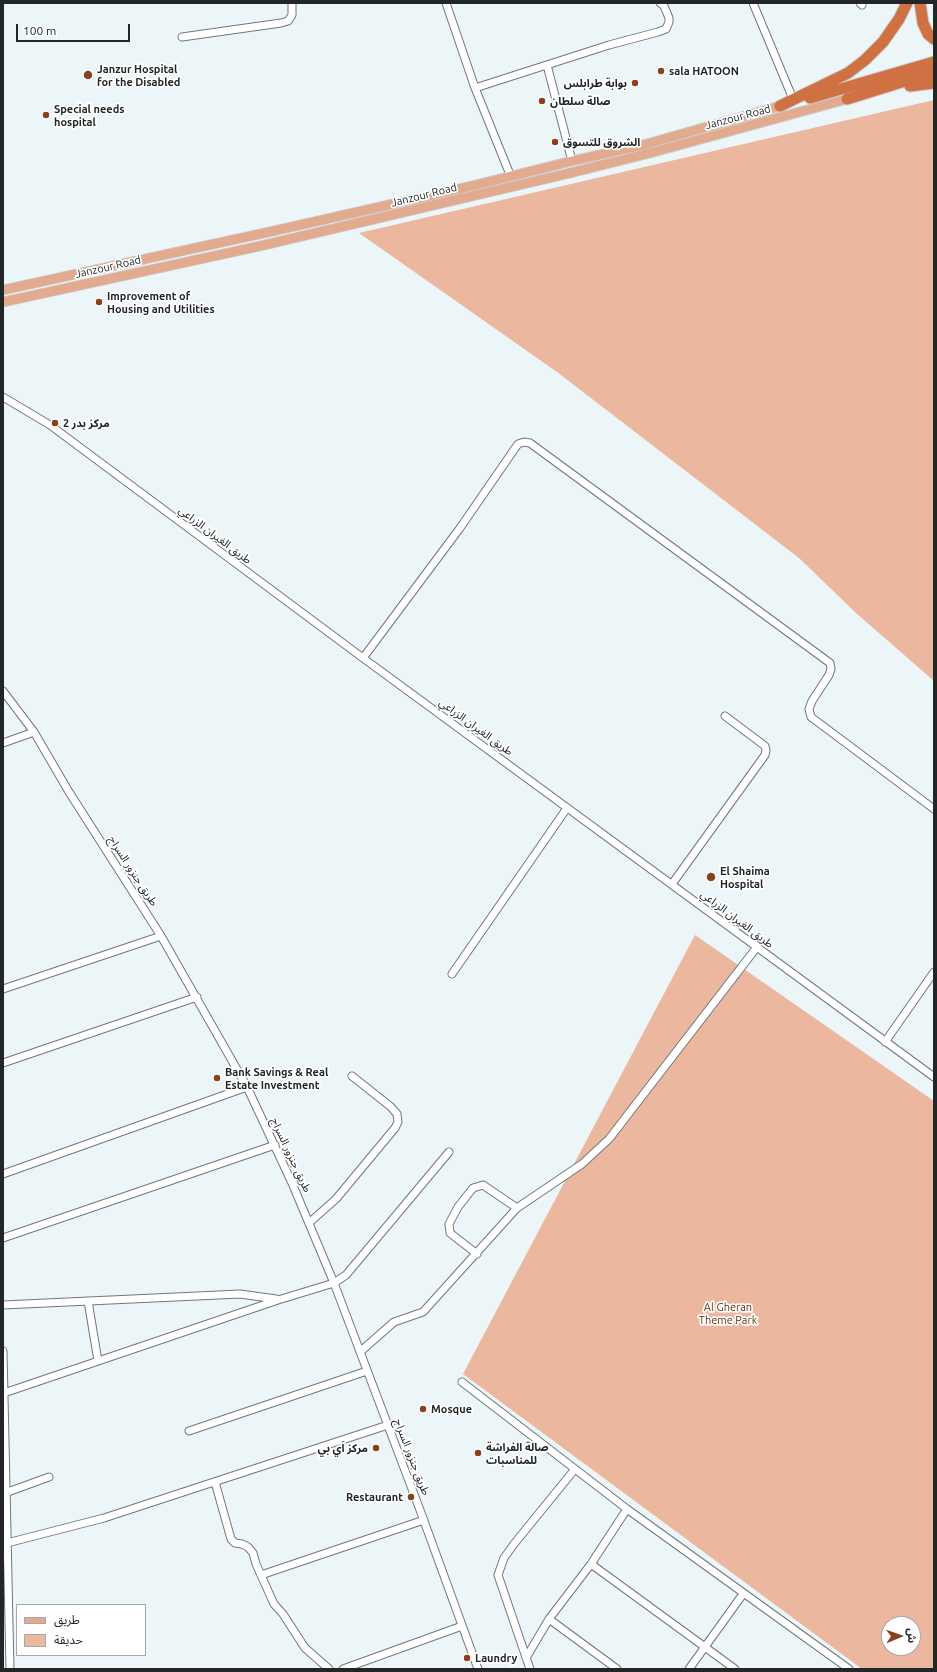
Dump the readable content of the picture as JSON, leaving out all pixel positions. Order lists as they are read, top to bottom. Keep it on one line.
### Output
{"streets":{"main road":["Janzour Road"],"street":["طريق الغيران الزراعي","طريق جنزور السراج"]},"parks":["Al Gheran Theme Park"],"places":["sala HATOON","Janzur Hospital for the Disabled","بوابة طرابلس","صالة سلطان","Special needs hospital","الشروق للتسوق","Improvement of Housing and Utilities","مركز بدر 2","El Shaima Hospital","Bank Savings & Real Estate Investment","Mosque","مركز اَي بي","صالة الفراشة للمناسبات","Restaurant","Laundry"],"legend":["طريق","حديقة"],"scale_bar":"100 m","north":"right"}
